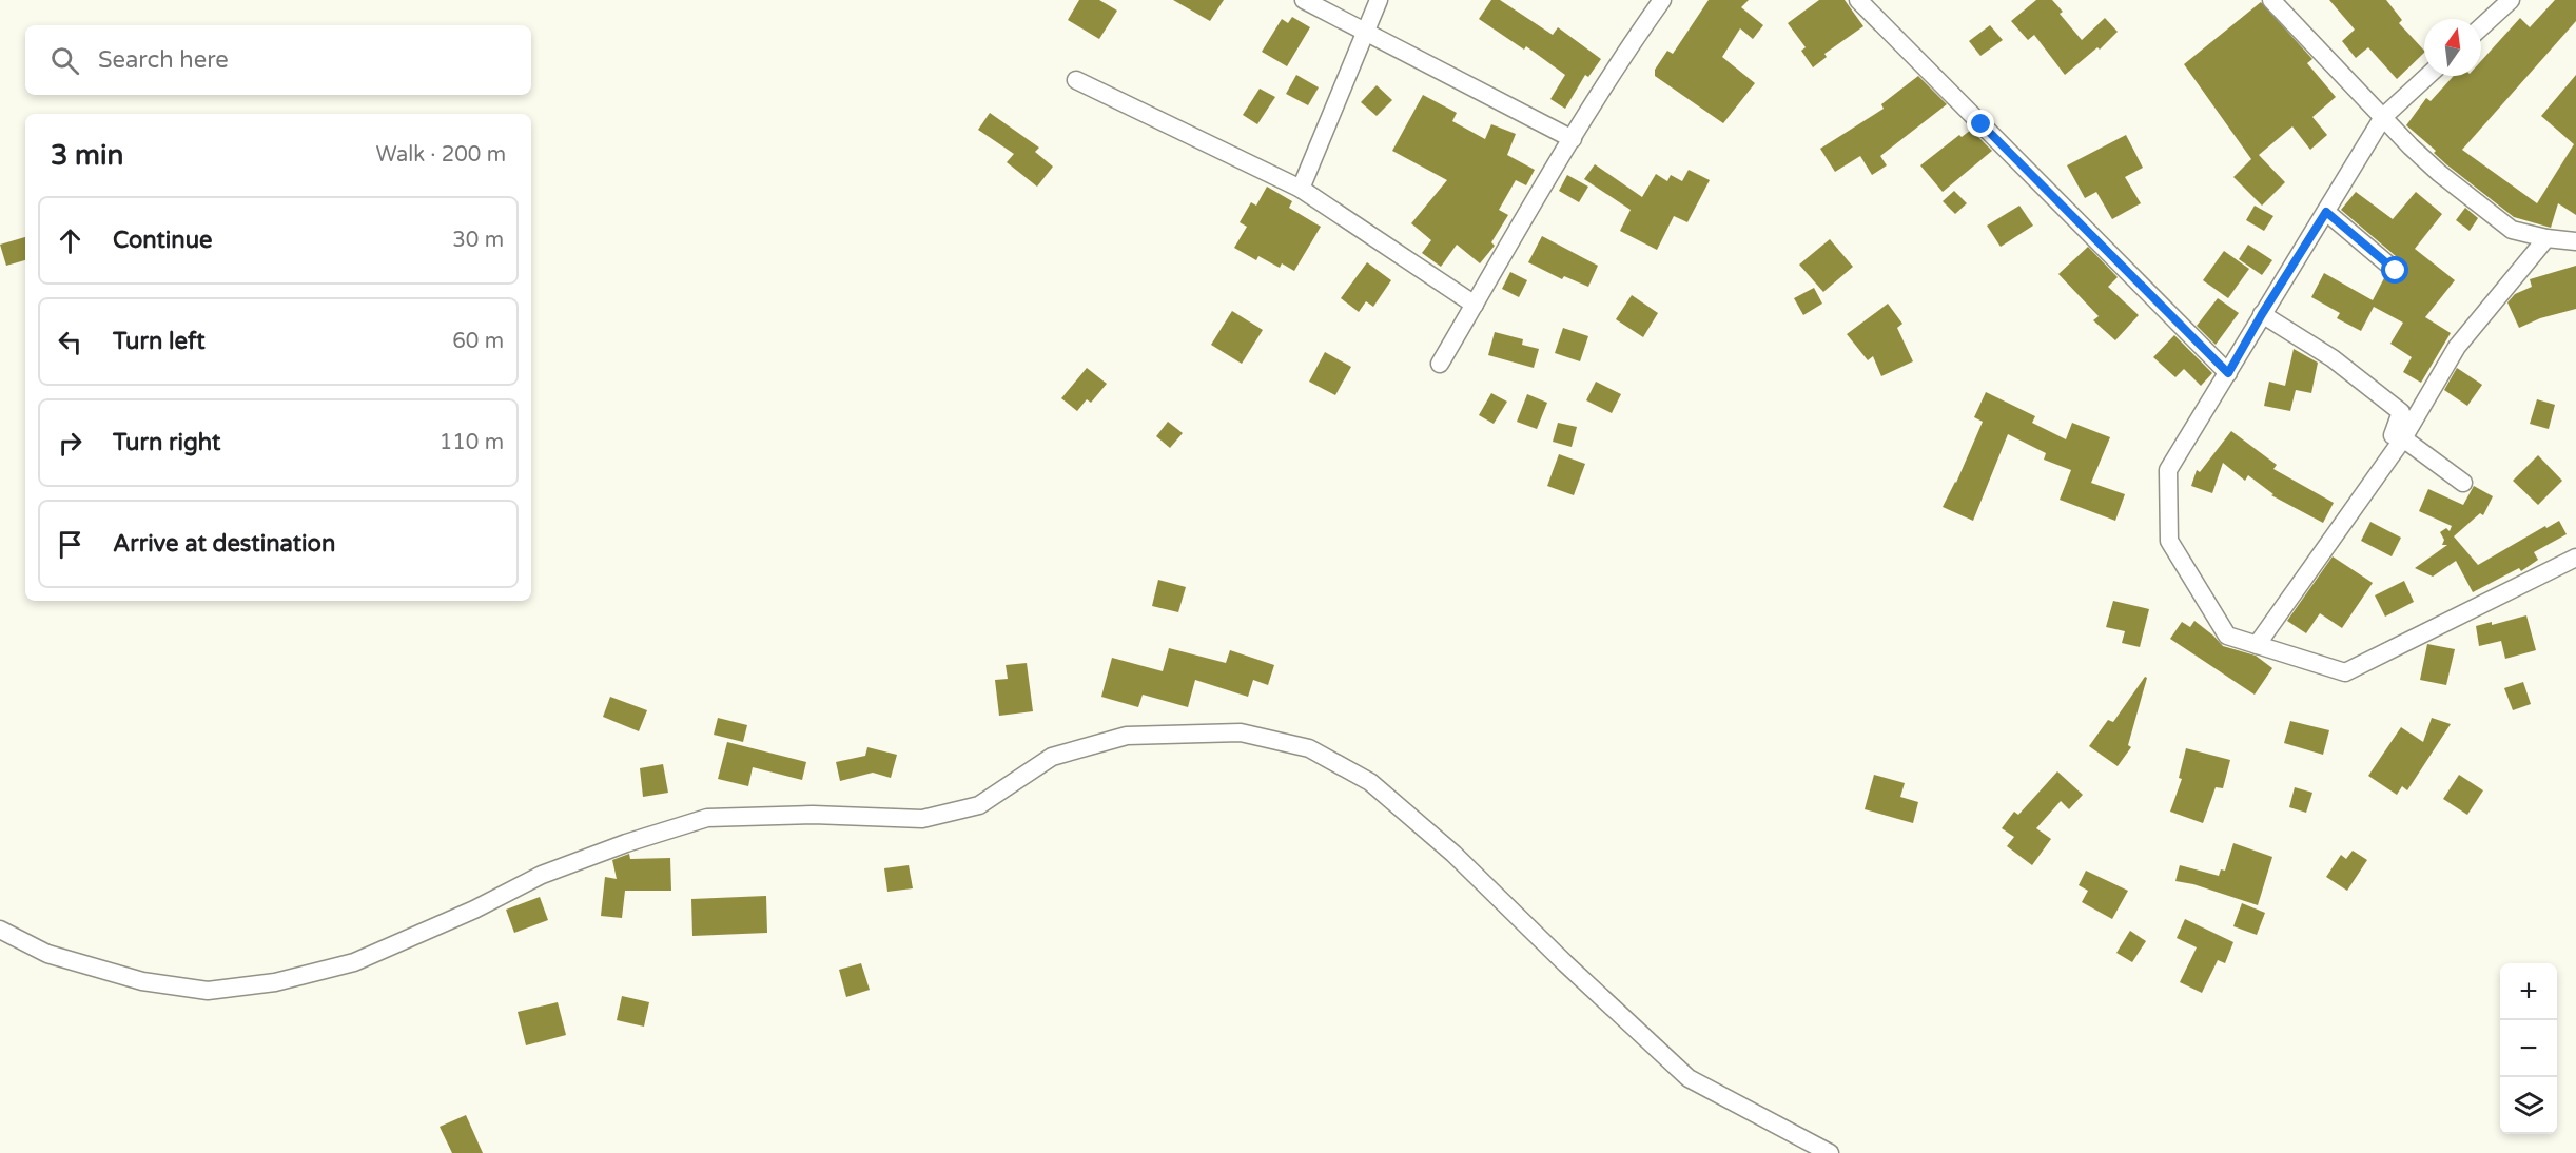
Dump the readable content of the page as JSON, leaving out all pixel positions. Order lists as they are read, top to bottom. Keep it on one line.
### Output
{"north":"top","page":{"search":"Search here","heading":["3 min","Walk · 200 m"],"list":[["Continue","30 m"],["Turn left","60 m"],["Turn right","110 m"],"Arrive at destination"],"map_buttons":["+","−"]}}
